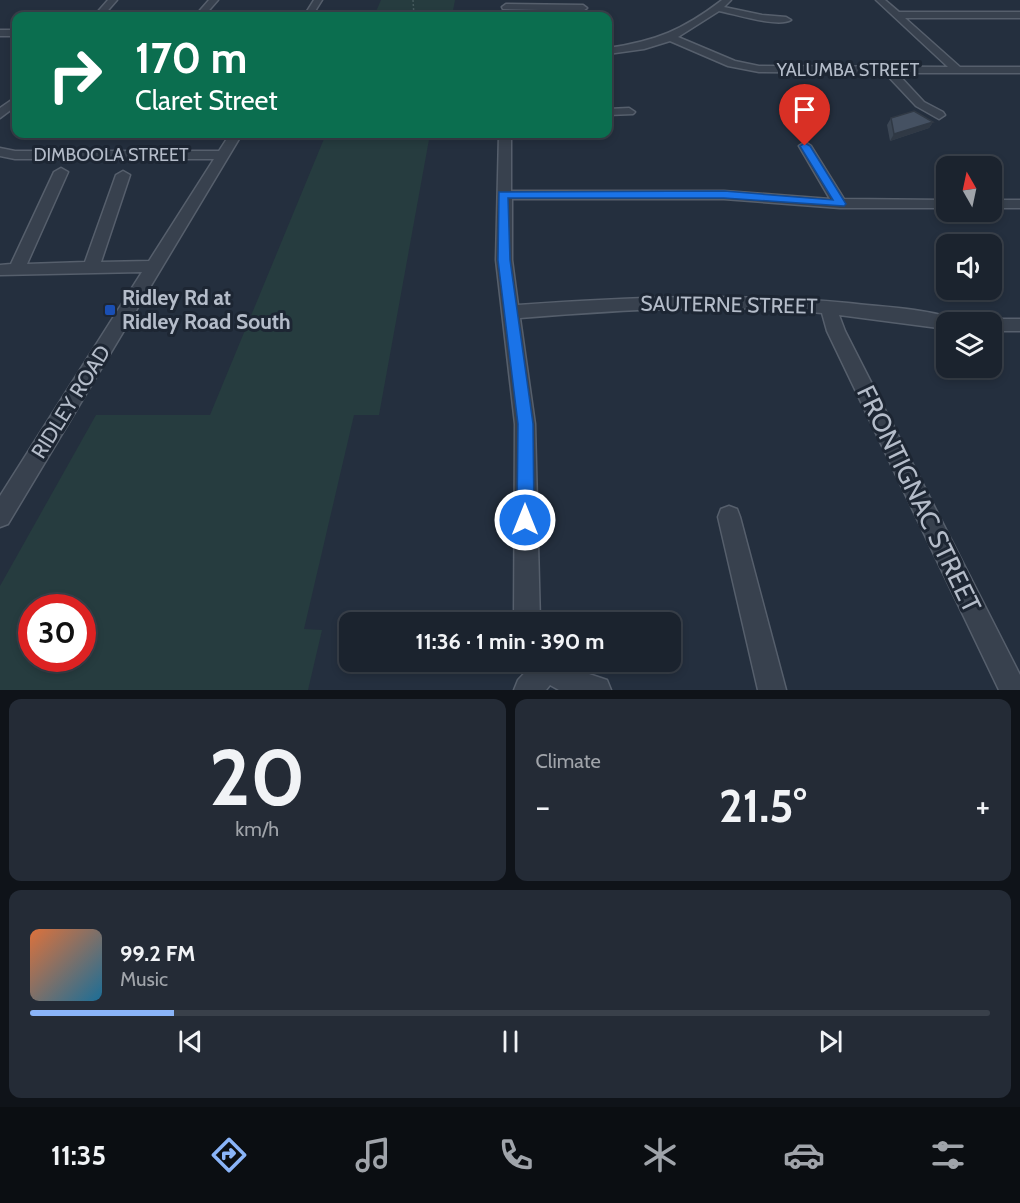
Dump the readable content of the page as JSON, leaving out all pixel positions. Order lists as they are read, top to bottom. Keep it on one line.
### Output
{"streets":{"street":["YALUMBA STREET","DIMBOOLA STREET","SAUTERNE STREET","RIDLEY ROAD","FRONTIGNAC STREET"]},"crossings":[["DIMBOOLA STREET","RIDLEY ROAD"],["SAUTERNE STREET","FRONTIGNAC STREET"]],"places":{"transit":["Ridley Rd at Ridley Road South"]},"north":"top","page":{"turn":["170 m","Claret Street"],"limit":"30","trip":"11:36 · 1 min · 390 m","tile":[["20","km/h"],"Climate"],"heat":["−","21.5°","+"],"song":["99.2 FM","Music"],"tabs":"11:35"}}
